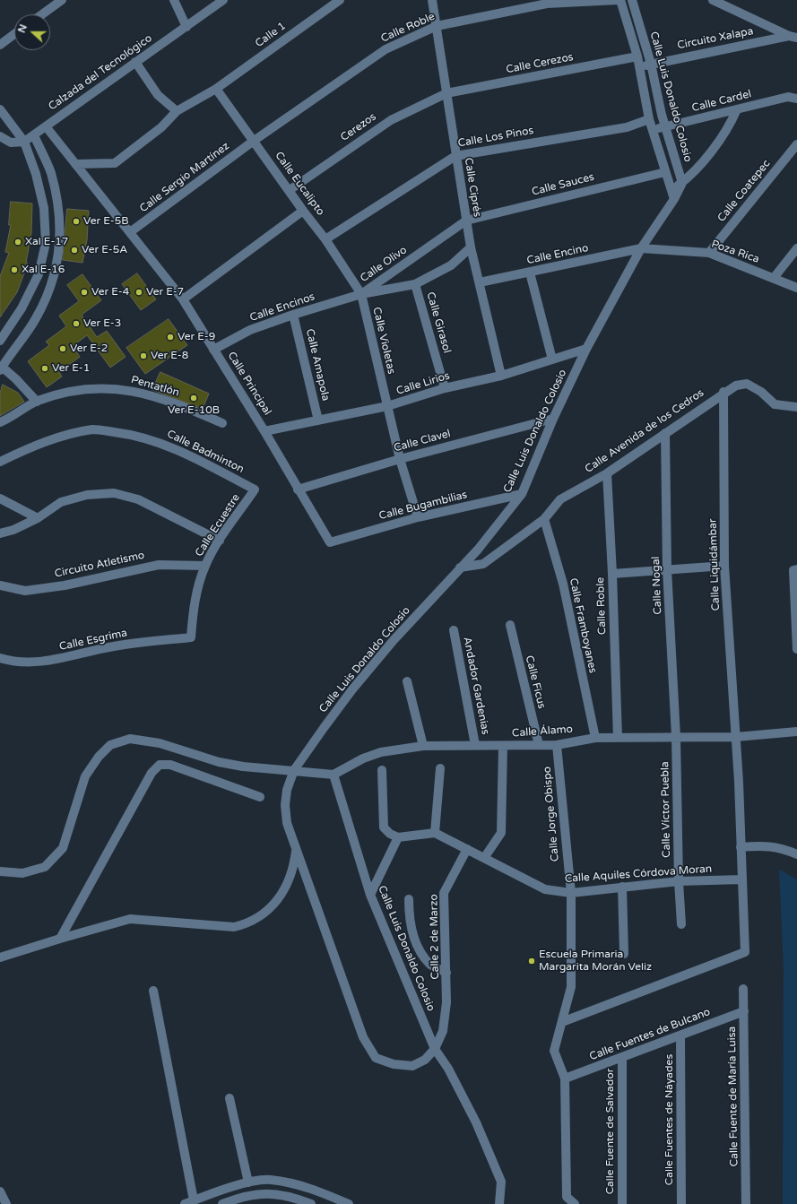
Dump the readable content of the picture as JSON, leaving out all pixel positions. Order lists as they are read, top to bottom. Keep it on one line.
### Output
{"streets":{"street":["Calle Roble","Calle 1","Circuito Xalapa","Calle Cerezos","Calzada del Tecnológico","Calle Luis Donaldo Colosio","Calle Cardel","Cerezos","Calle Los Pinos","Calle Sergio Martínez","Calle Eucalipto","Calle Sauces","Calle Ciprés","Calle Coatepec","Poza Rica","Calle Encino","Calle Olivo","Calle Encinos","Calle Girasol","Calle Violetas","Calle Amapola","Calle Principal","Calle Lirios","Pentatlón","Calle Avenida de los Cedros","Calle Clavel","Calle Badminton","Calle Bugambilias","Calle Ecuestre","Circuito Atletismo","Calle Liquidámbar","Calle Nogal","Calle Framboyanes","Calle Esgrima","Calle Ficus","Andador Gardenias","Calle Álamo","Calle Víctor Puebla","Calle Jorge Obispo","Calle Aquiles Córdova Moran","Calle 2 de Marzo","Calle Fuentes de Bulcano","Calle Fuente de María Luisa","Calle Fuentes de Náyades","Calle Fuente de Salvador"]},"crossings":[["Calle Roble","Calle Luis Donaldo Colosio"],["Calle Roble","Calle Sergio Martínez"],["Calle Roble","Calle Eucalipto"],["Calle Roble","Calle Ciprés"],["Calle Roble","Calle Avenida de los Cedros"],["Calle Roble","Calle Álamo"],["Calle 1","Calle Eucalipto"],["Calle 1","Calle Principal"],["Circuito Xalapa","Calle Luis Donaldo Colosio"],["Calle Cerezos","Calle Luis Donaldo Colosio"],["Calle Cerezos","Cerezos"],["Calle Cerezos","Calle Ciprés"],["Calzada del Tecnológico","Calle Principal"],["Calle Luis Donaldo Colosio","Calle Cardel"],["Calle Luis Donaldo Colosio","Calle Los Pinos"],["Calle Luis Donaldo Colosio","Calle Sauces"],["Calle Luis Donaldo Colosio","Poza Rica"],["Calle Luis Donaldo Colosio","Calle Encino"],["Calle Luis Donaldo Colosio","Calle Lirios"],["Calle Luis Donaldo Colosio","Calle Avenida de los Cedros"],["Calle Luis Donaldo Colosio","Calle Clavel"],["Calle Luis Donaldo Colosio","Calle Bugambilias"],["Calle Luis Donaldo Colosio","Calle Álamo"],["Calle Luis Donaldo Colosio","Calle 2 de Marzo"],["Cerezos","Calle Eucalipto"],["Cerezos","Calle Ciprés"],["Calle Los Pinos","Calle Eucalipto"],["Calle Los Pinos","Calle Ciprés"],["Calle Sergio Martínez","Calle Eucalipto"],["Calle Sergio Martínez","Calle Principal"],["Calle Eucalipto","Calle Olivo"],["Calle Eucalipto","Calle Encinos"],["Calle Eucalipto","Calle Violetas"],["Calle Sauces","Calle Ciprés"],["Calle Sauces","Calle Olivo"],["Calle Ciprés","Calle Encino"],["Calle Ciprés","Calle Olivo"],["Calle Ciprés","Calle Lirios"],["Calle Coatepec","Poza Rica"],["Poza Rica","Calle Encino"],["Calle Olivo","Calle Encinos"],["Calle Olivo","Calle Girasol"],["Calle Olivo","Calle Violetas"],["Calle Encinos","Calle Violetas"],["Calle Encinos","Calle Amapola"],["Calle Encinos","Calle Principal"],["Calle Girasol","Calle Lirios"],["Calle Violetas","Calle Lirios"],["Calle Violetas","Calle Clavel"],["Calle Violetas","Calle Bugambilias"],["Calle Amapola","Calle Lirios"],["Calle Principal","Calle Lirios"],["Calle Principal","Calle Clavel"],["Calle Principal","Calle Bugambilias"],["Calle Avenida de los Cedros","Calle Liquidámbar"],["Calle Avenida de los Cedros","Calle Nogal"],["Calle Avenida de los Cedros","Calle Framboyanes"],["Calle Badminton","Calle Ecuestre"],["Calle Ecuestre","Circuito Atletismo"],["Calle Ecuestre","Calle Esgrima"],["Calle Liquidámbar","Calle Álamo"],["Calle Liquidámbar","Calle Jorge Obispo"],["Calle Liquidámbar","Calle Aquiles Córdova Moran"],["Calle Nogal","Calle Álamo"],["Calle Nogal","Calle Víctor Puebla"],["Calle Framboyanes","Calle Álamo"],["Calle Ficus","Calle Álamo"],["Andador Gardenias","Calle Álamo"],["Calle Álamo","Calle Víctor Puebla"],["Calle Álamo","Calle Jorge Obispo"],["Calle Víctor Puebla","Calle Aquiles Córdova Moran"],["Calle Jorge Obispo","Calle Aquiles Córdova Moran"],["Calle Jorge Obispo","Calle Fuentes de Bulcano"],["Calle Aquiles Córdova Moran","Calle 2 de Marzo"],["Calle Fuentes de Bulcano","Calle Fuente de María Luisa"],["Calle Fuentes de Bulcano","Calle Fuentes de Náyades"],["Calle Fuentes de Bulcano","Calle Fuente de Salvador"]],"places":["Ver E-5B","Xal E-17","Ver E-5A","Xal E-16","Ver E-4","Ver E-7","Ver E-3","Ver E-9","Ver E-2","Ver E-8","Ver E-1","Ver E-10B","Escuela Primaria Margarita Morán Veliz"],"north":"left"}
